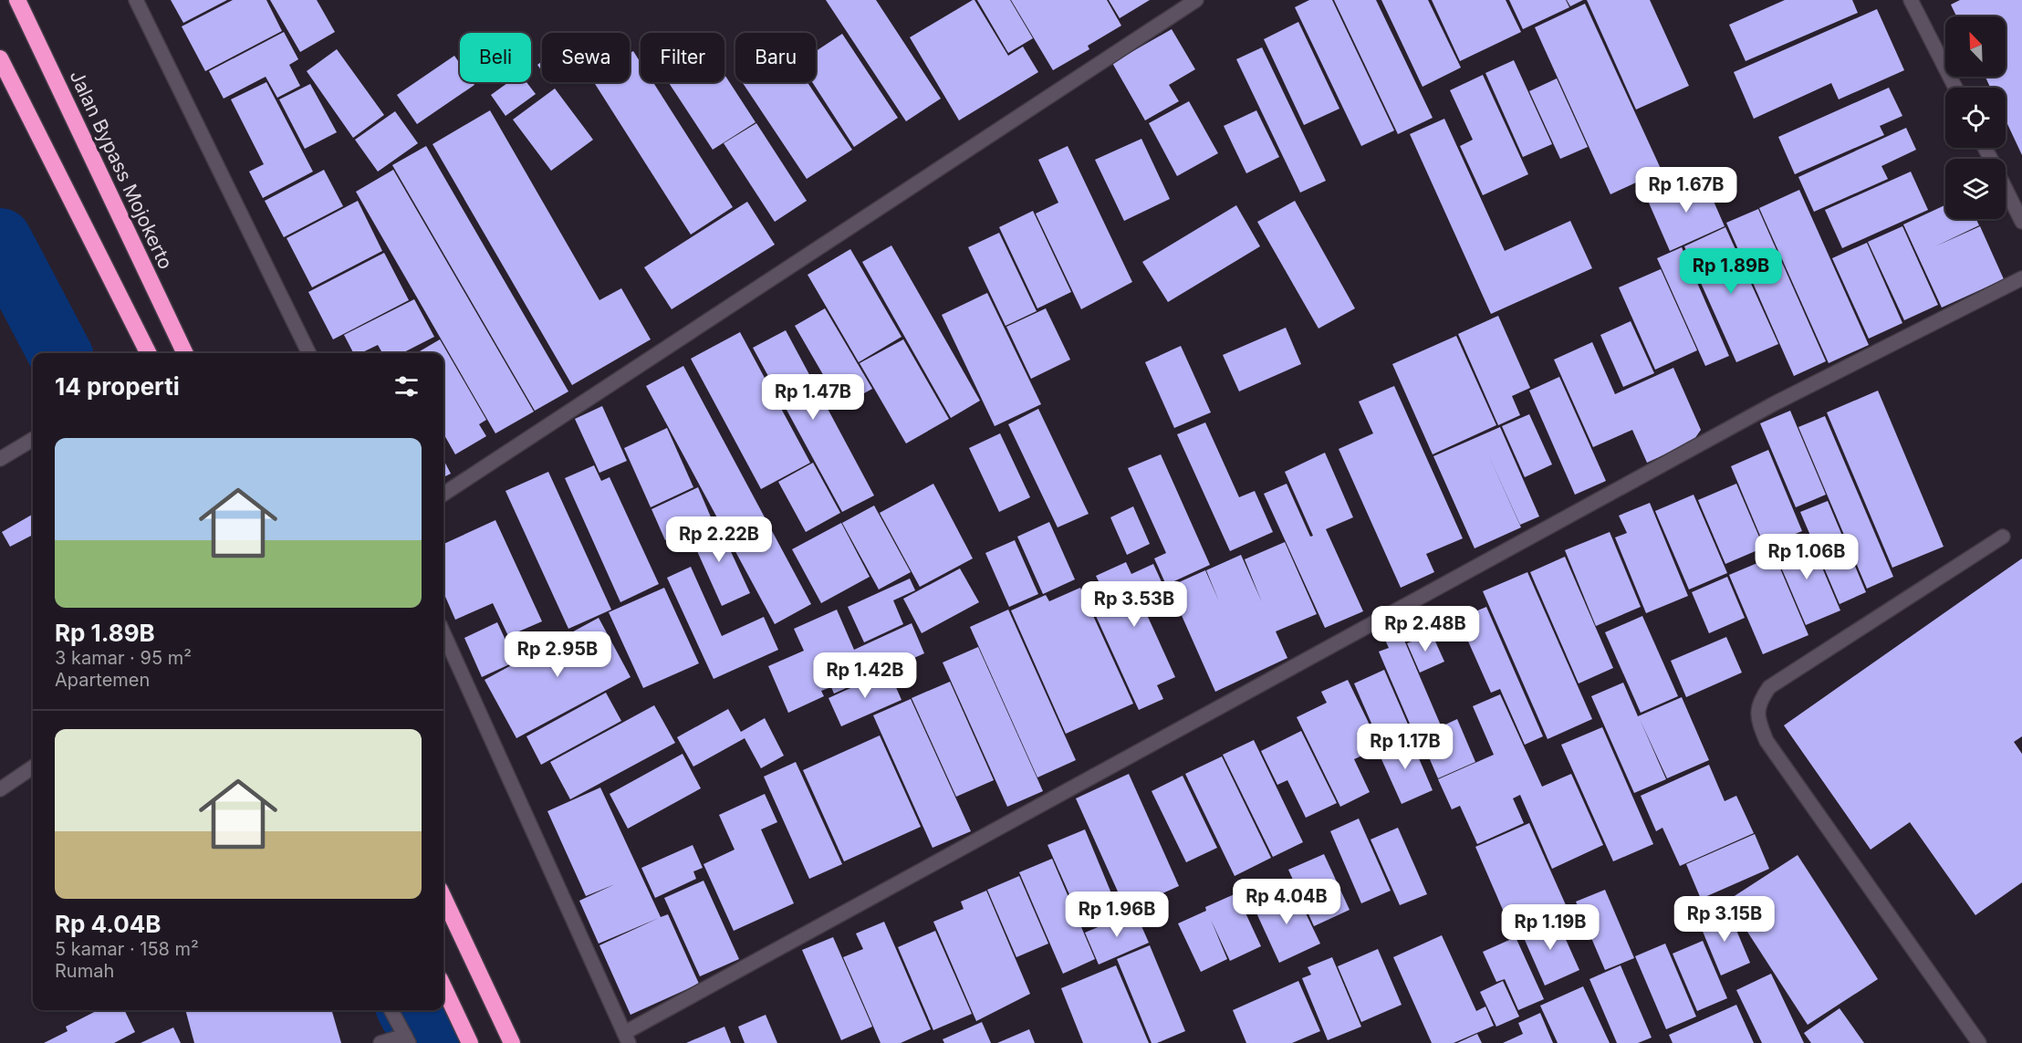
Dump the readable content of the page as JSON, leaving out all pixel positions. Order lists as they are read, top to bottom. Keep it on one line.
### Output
{"streets":{"highway":["Jalan Bypass Mojokerto"]},"north":"top left","page":{"chip":["Beli","Sewa","Filter","Baru"],"price":["Rp 1.67B","Rp 1.89B","Rp 1.47B","Rp 2.22B","Rp 1.06B","Rp 3.53B","Rp 2.48B","Rp 2.95B","Rp 1.42B","Rp 1.17B","Rp 4.04B","Rp 1.96B","Rp 3.15B","Rp 1.19B"],"heading":"14 properti","list":[{"name":"Rp 1.89B","note":"3 kamar · 95 m² · Apartemen"},{"name":"Rp 4.04B","note":"5 kamar · 158 m² · Rumah"}]}}
